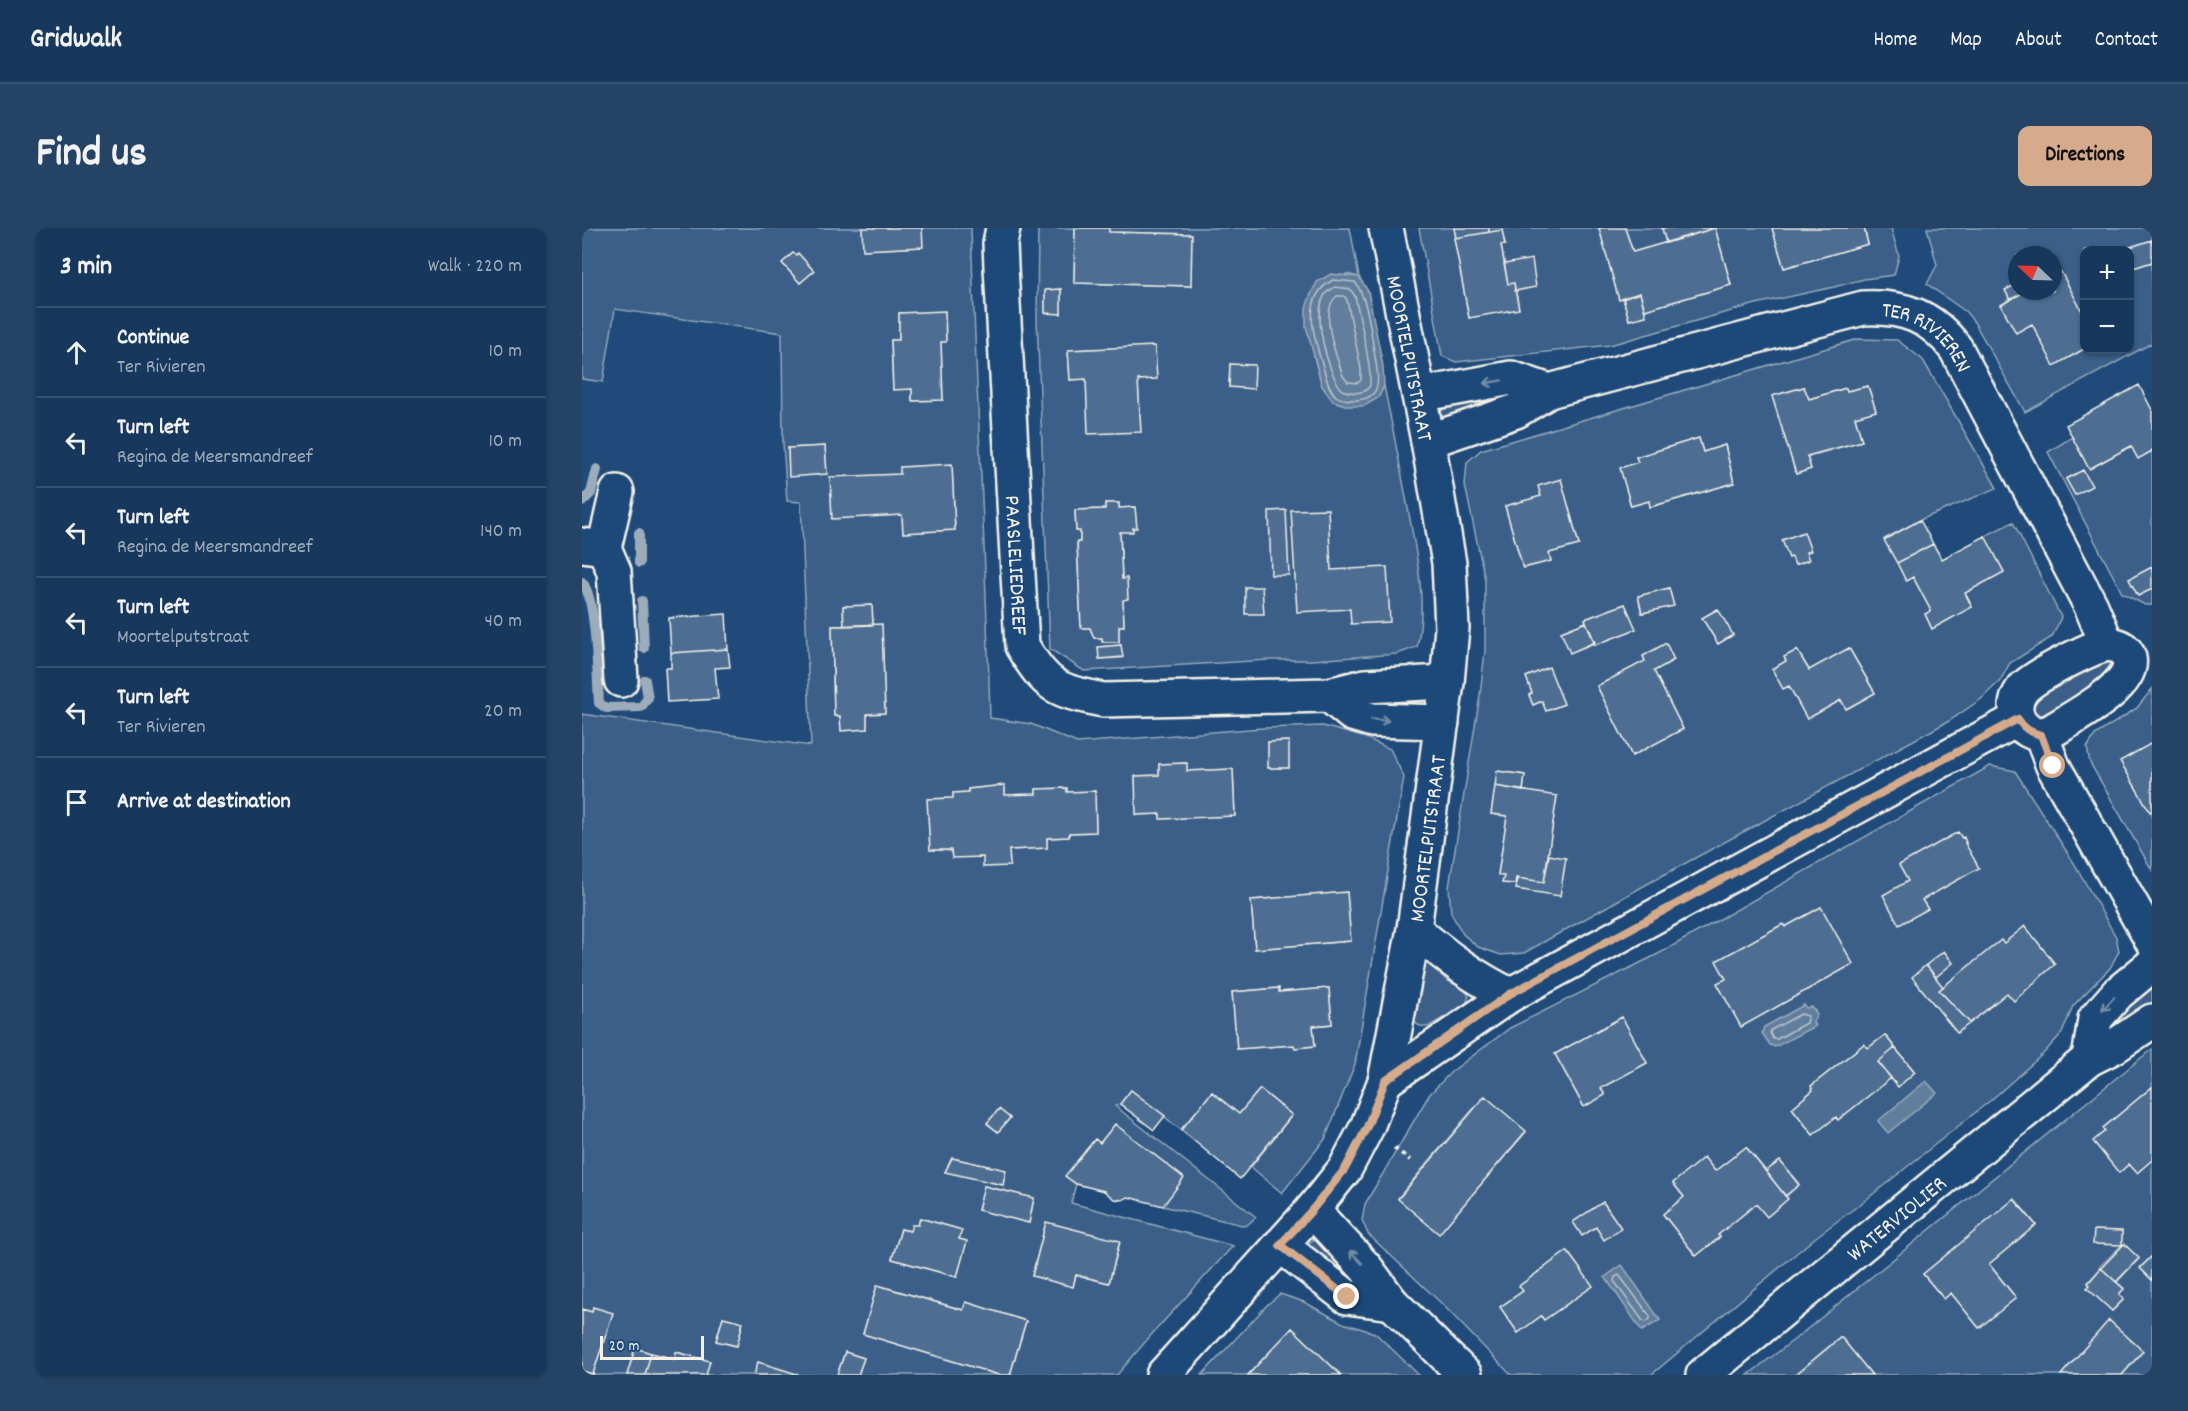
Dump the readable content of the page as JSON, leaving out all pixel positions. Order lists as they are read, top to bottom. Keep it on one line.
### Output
{"streets":{"street":["TER RIVIEREN","MOORTELPUTSTRAAT","PAASLELIEDREEF","WATERVIOLIER"]},"crossings":[["TER RIVIEREN","MOORTELPUTSTRAAT"],["MOORTELPUTSTRAAT","PAASLELIEDREEF"]],"scale_bar":"20 m","north":"top left","page":{"header":"Gridwalk","nav":["Home","Map","About","Contact"],"title":"Find us","buttons":"Directions","heading":["3 min","Walk · 220 m"],"map_buttons":["+","−"],"list":[["Continue","Ter Rivieren","10 m"],["Turn left","Regina de Meersmandreef","10 m"],["Turn left","Regina de Meersmandreef","140 m"],["Turn left","Moortelputstraat","40 m"],["Turn left","Ter Rivieren","20 m"],"Arrive at destination"],"scale":"20 m"}}
